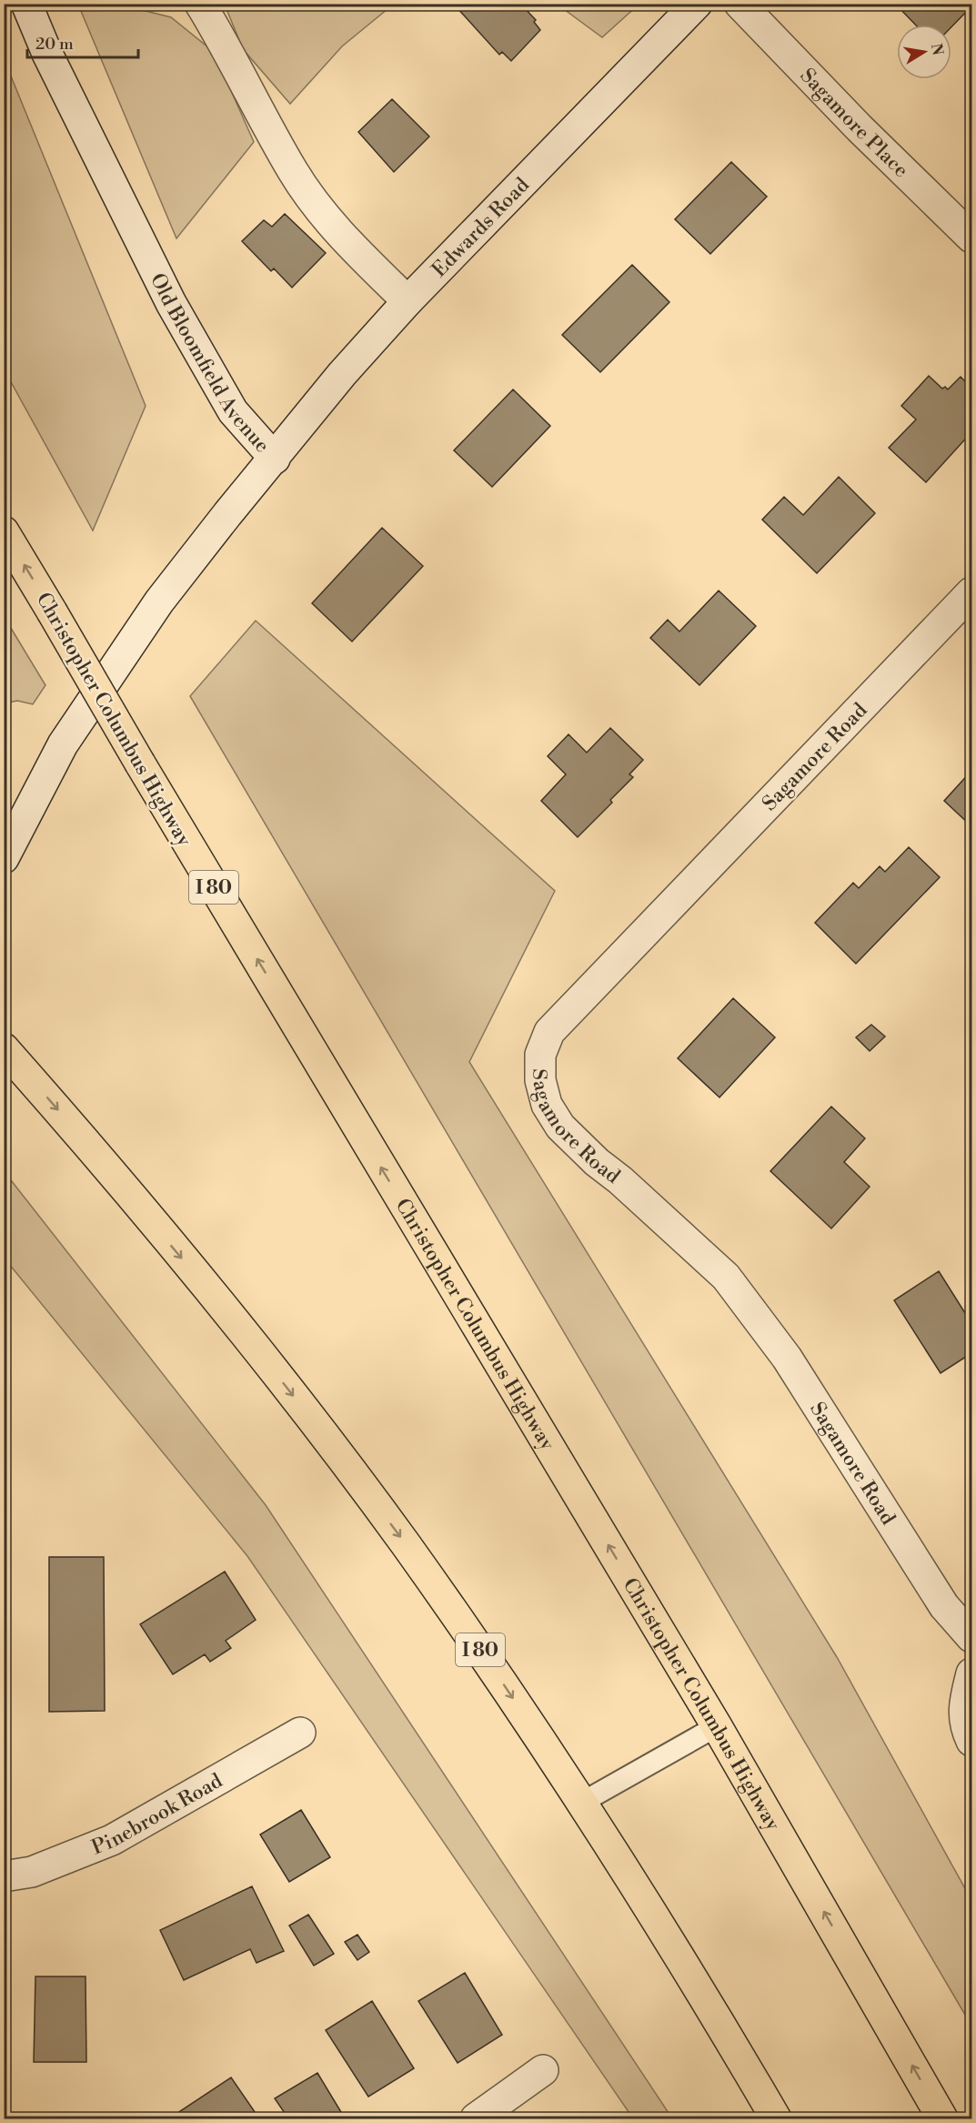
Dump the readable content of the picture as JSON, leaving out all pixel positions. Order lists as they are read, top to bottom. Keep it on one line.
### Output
{"streets":{"highway":["Christopher Columbus Highway","I 80"],"street":["Sagamore Place","Edwards Road","Old Bloomfield Avenue","Sagamore Road","Pinebrook Road"]},"crossings":[["Edwards Road","Old Bloomfield Avenue"]],"scale_bar":"20 m","north":"right"}
